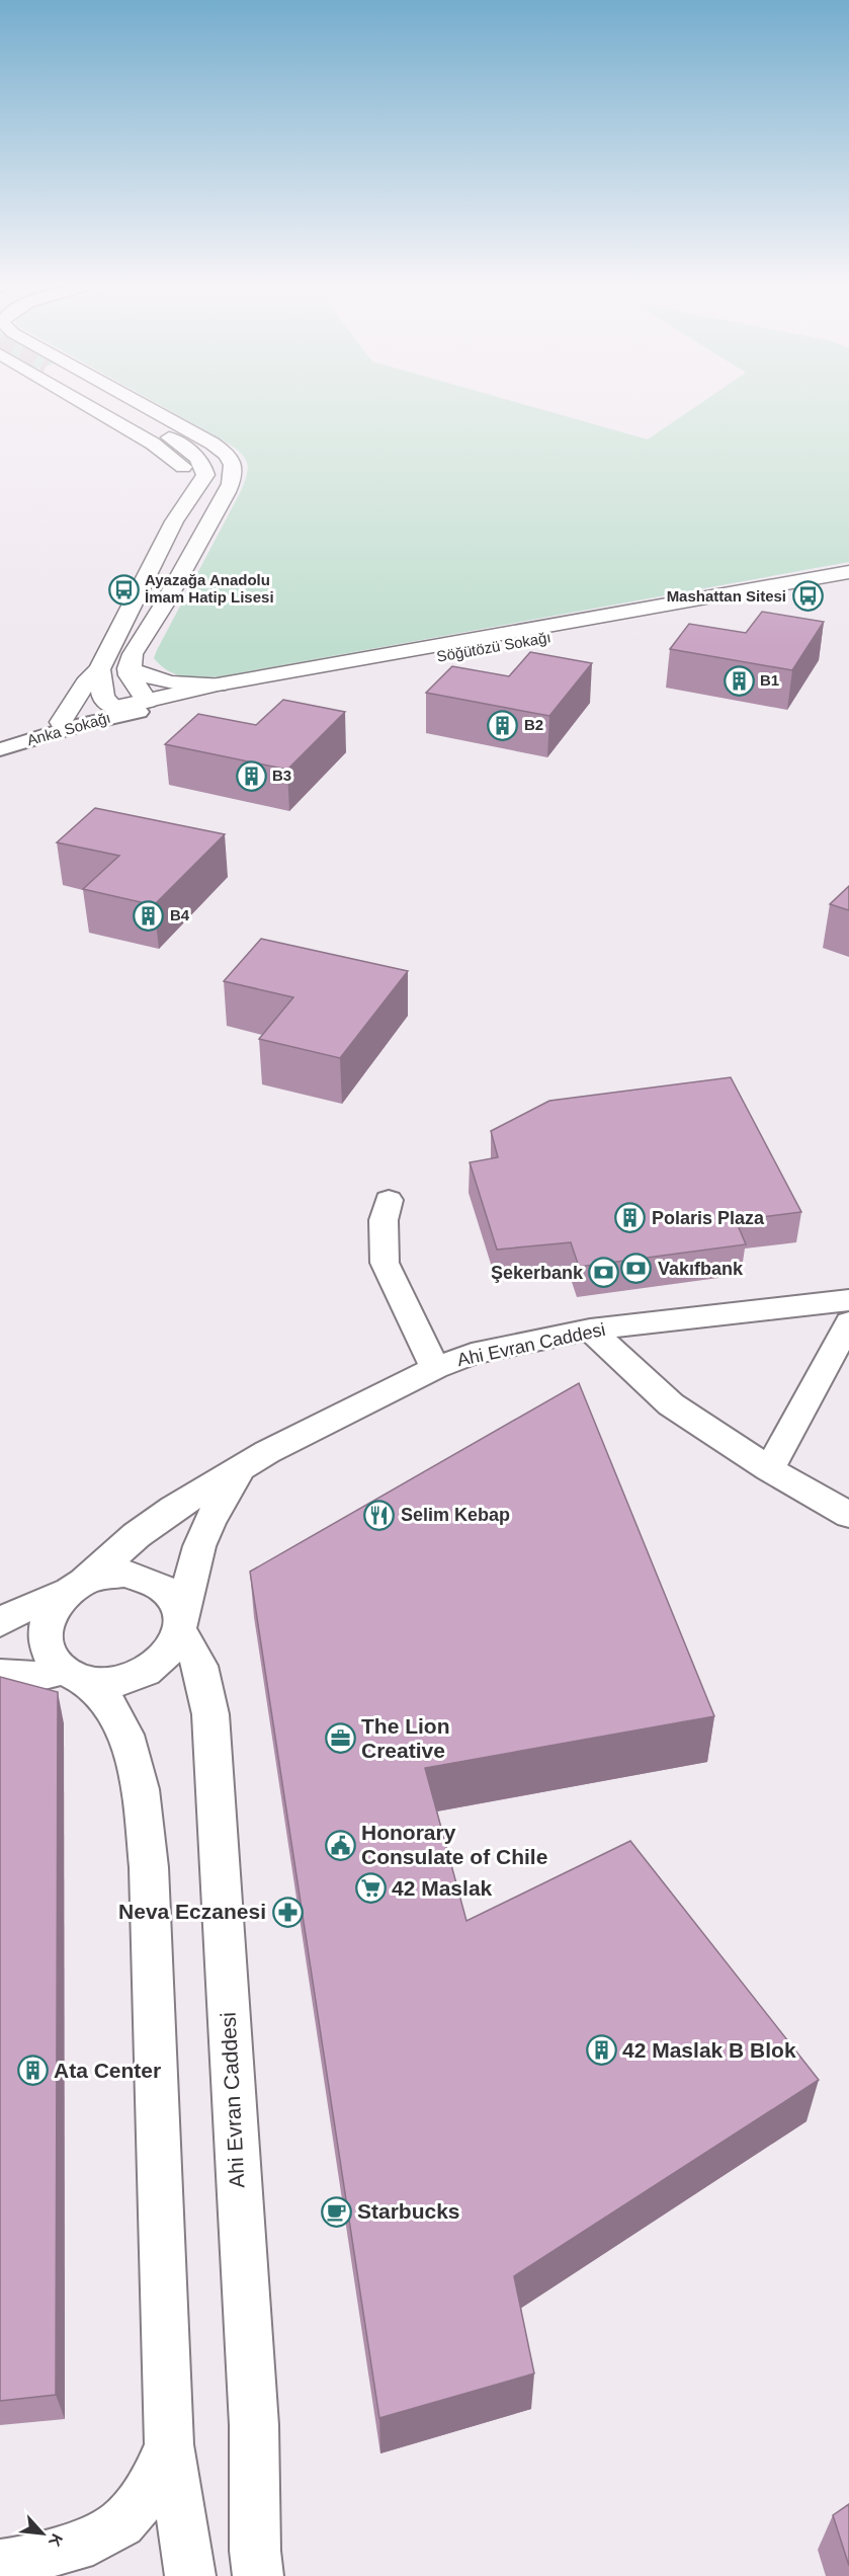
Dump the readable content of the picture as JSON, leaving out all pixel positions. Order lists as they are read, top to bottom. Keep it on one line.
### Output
{"streets":{"main road":["Söğütözü Sokağı"],"street":["Anka Sokağı","Ahi Evran Caddesi"]},"crossings":[["Söğütözü Sokağı","Anka Sokağı"]],"places":{"bus stop":["Ayazağa Anadolu İmam Hatip Lisesi","Mashattan Sitesi"],"building":["B1","B2","B3","B4","Polaris Plaza","42 Maslak B Blok","Ata Center"],"bank":["Vakıfbank","Şekerbank"],"restaurant":["Selim Kebap"],"office":["The Lion Creative"],"public building":["Honorary Consulate of Chile"],"supermarket":["42 Maslak"],"pharmacy":["Neva Eczanesi"],"cafe":["Starbucks"]},"north":"bottom right"}
